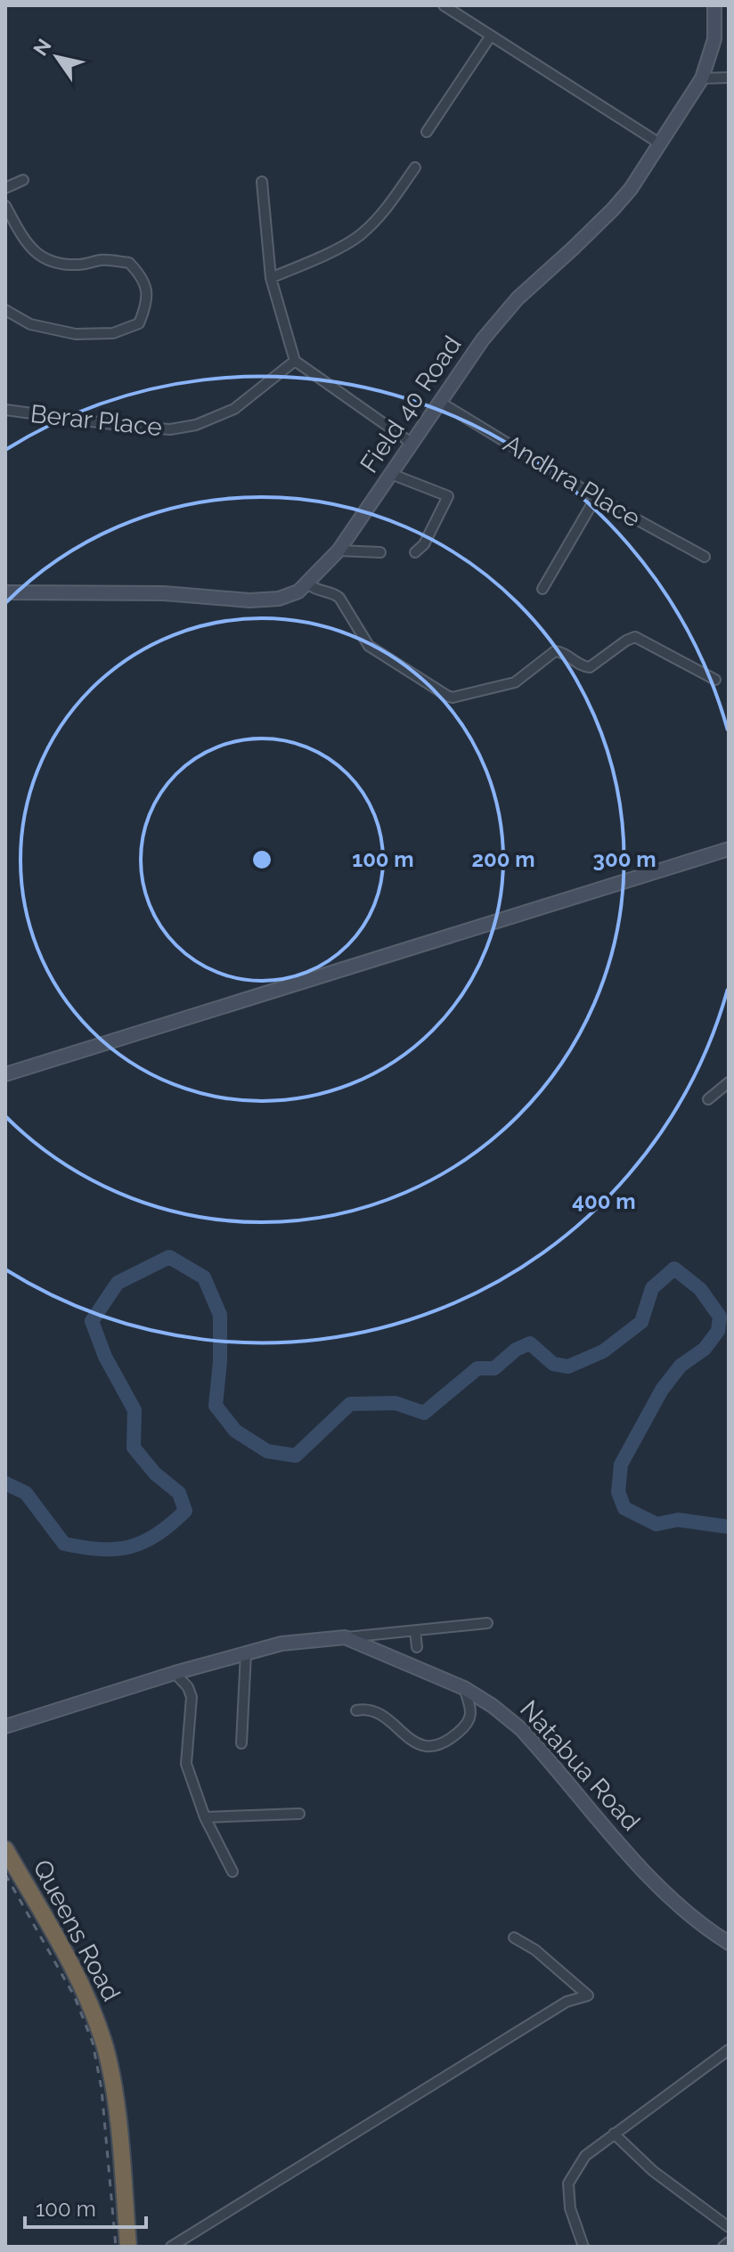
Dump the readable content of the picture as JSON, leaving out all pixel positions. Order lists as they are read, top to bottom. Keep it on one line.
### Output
{"streets":{"highway":["Queens Road"],"street":["Field 40 Road","Berar Place","Andhra Place","Natabua Road"]},"crossings":[["Field 40 Road","Andhra Place"]],"scale_bar":"100 m","north":"top left","rings":["100 m","200 m","300 m","400 m"]}
